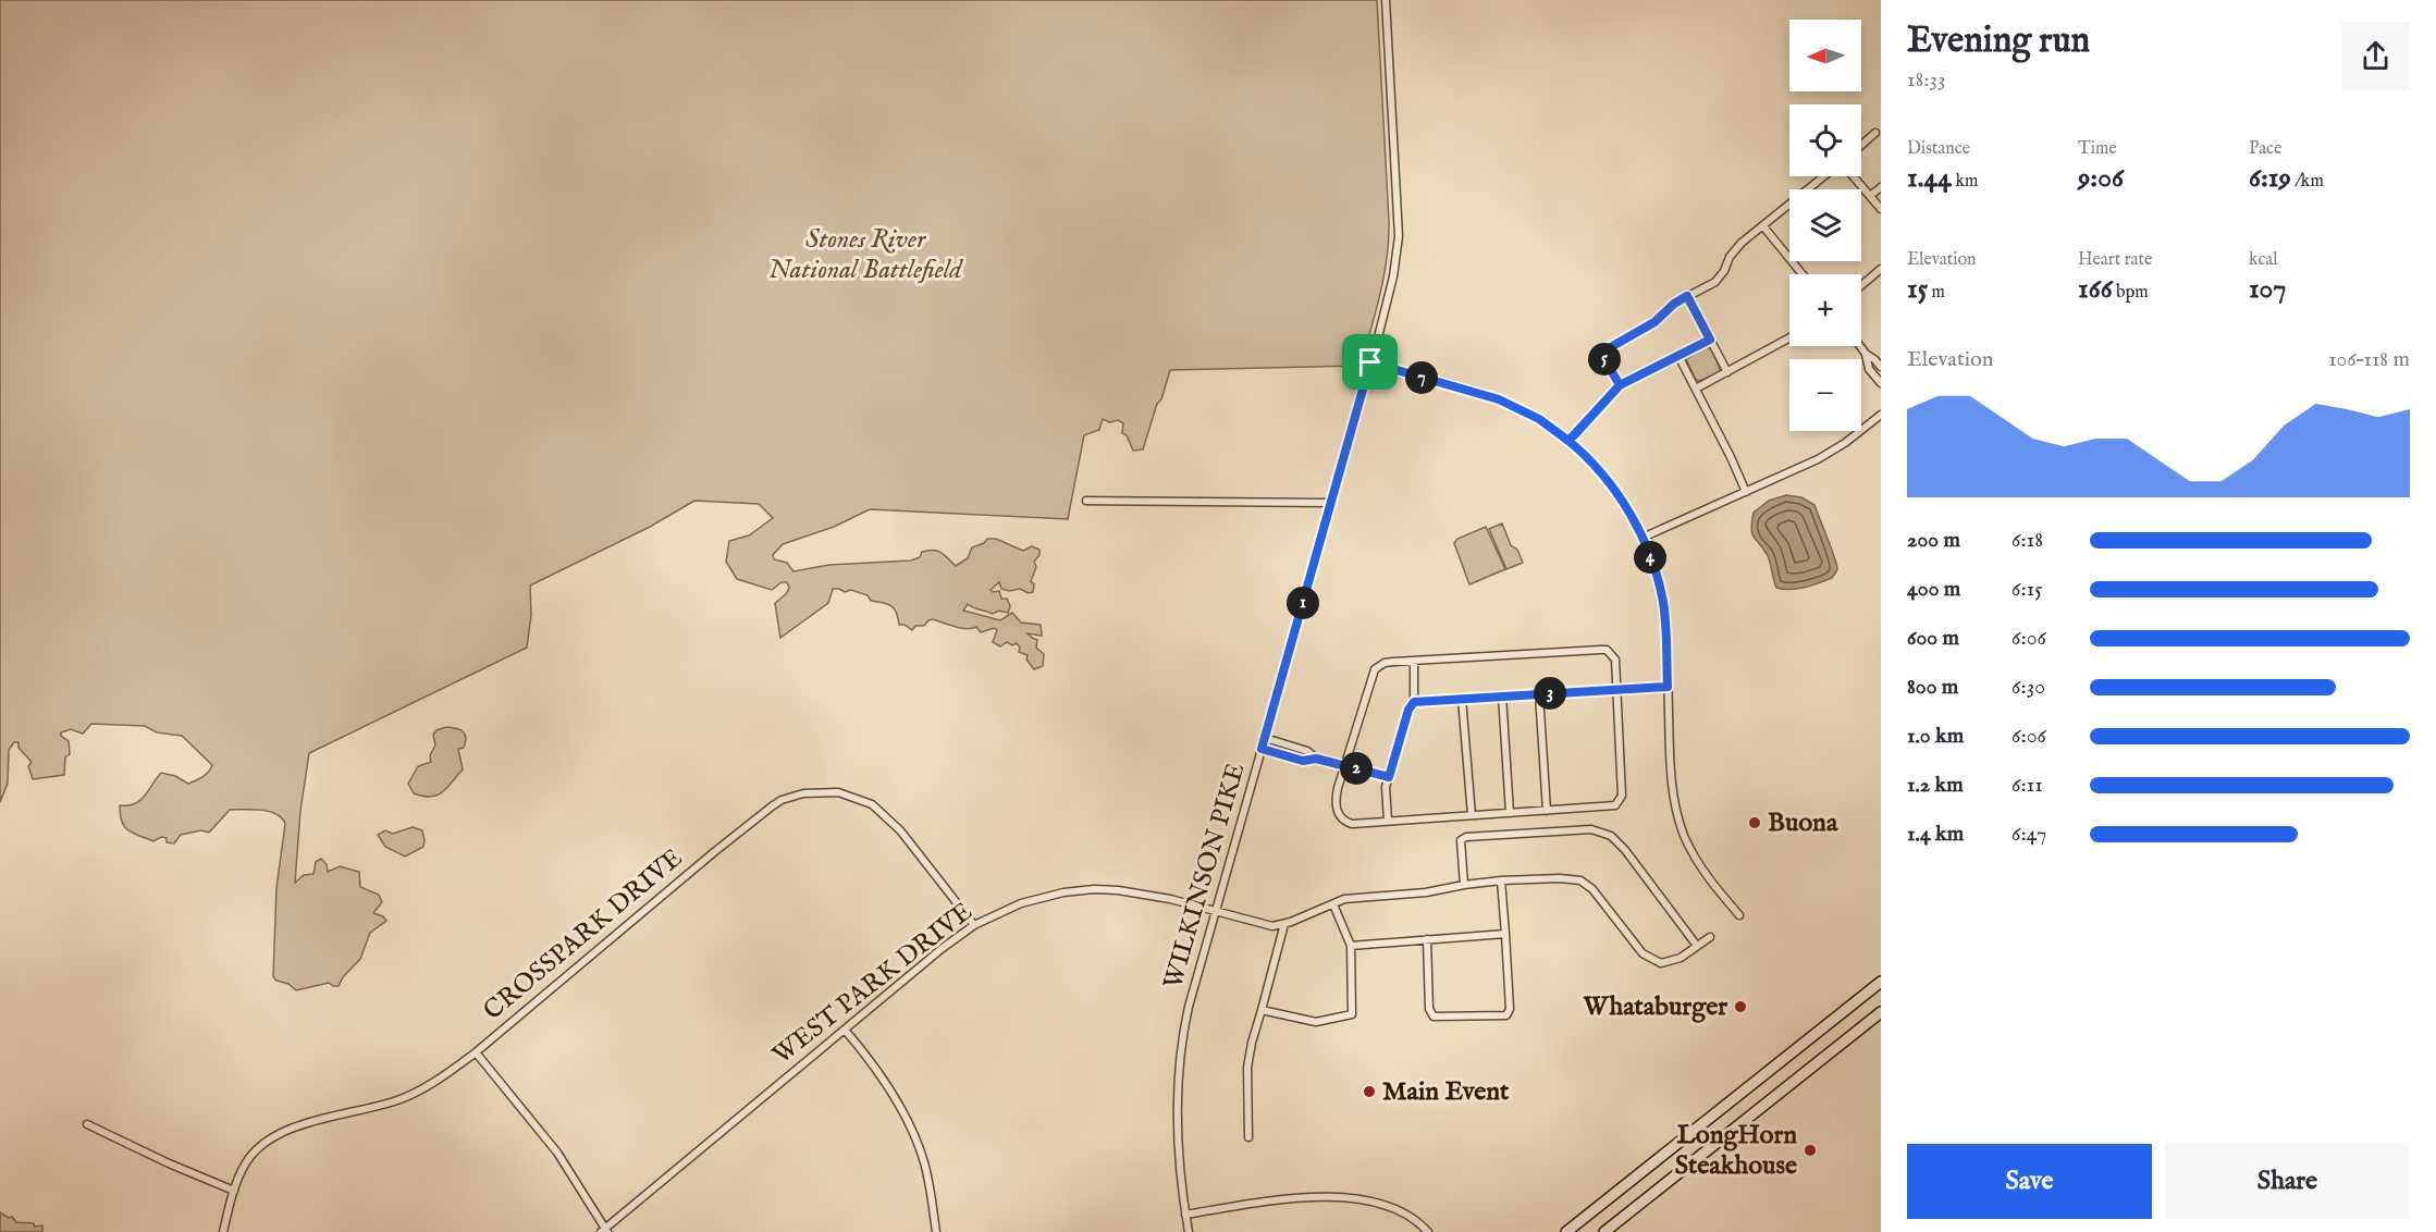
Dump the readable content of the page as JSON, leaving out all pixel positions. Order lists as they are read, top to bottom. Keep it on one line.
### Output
{"streets":{"street":["WILKINSON PIKE","CROSSPARK DRIVE","WEST PARK DRIVE"]},"crossings":[["WILKINSON PIKE","WEST PARK DRIVE"],["CROSSPARK DRIVE","WEST PARK DRIVE"]],"parks":["Stones River National Battlefield"],"places":["Buona","Whataburger","Main Event","LongHorn Steakhouse"],"north":"left","page":{"heading":["Evening run","18:33"],"map_buttons":["+","−"],"stats":[["Distance","1.44 km"],["Time","9:06"],["Pace","6:19 /km"],["Elevation","15 m"],["Heart rate","166 bpm"],["kcal","107"]],"chart":["Elevation","106–118 m"],"pins":["5","7","4","1","3","2"],"list":[{"name":"200 m","note":"6:18"},{"name":"400 m","note":"6:15"},{"name":"600 m","note":"6:06"},{"name":"800 m","note":"6:30"},{"name":"1.0 km","note":"6:06"},{"name":"1.2 km","note":"6:11"},{"name":"1.4 km","note":"6:47"}],"buttons":["Save","Share"]}}
